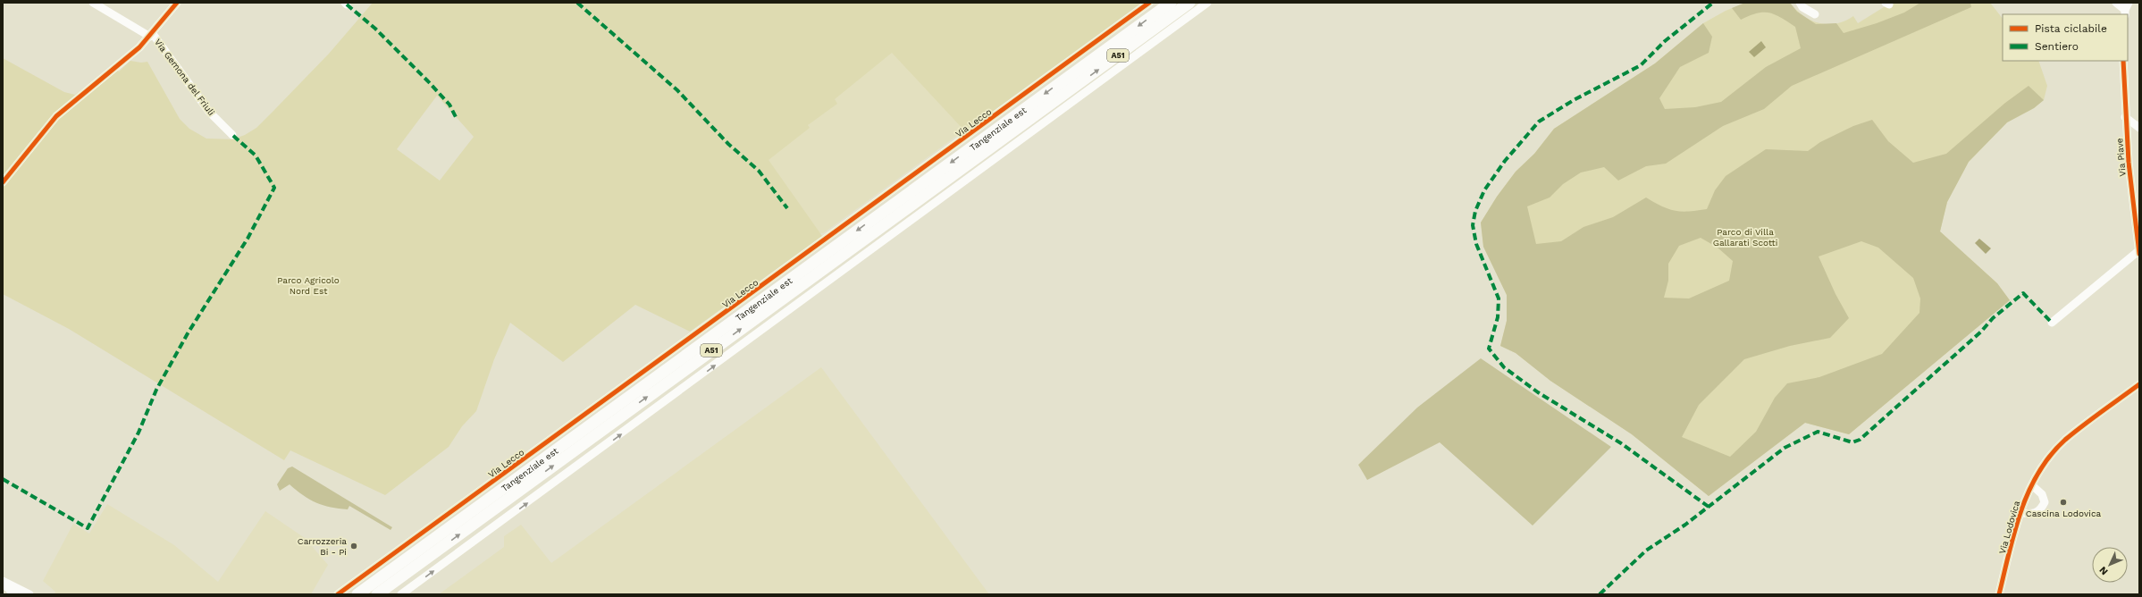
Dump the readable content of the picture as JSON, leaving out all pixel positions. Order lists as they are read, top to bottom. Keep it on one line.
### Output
{"streets":{"highway":["A51","Tangenziale est"],"street":["Via Gemona del Friuli","Via Lecco","Via Piave","Via Lodovica"]},"parks":["Parco di Villa Gallarati Scotti","Parco Agricolo Nord Est"],"places":["Cascina Lodovica","Carrozzeria Bi - Pi"],"legend":["Pista ciclabile","Sentiero"],"north":"bottom left"}
